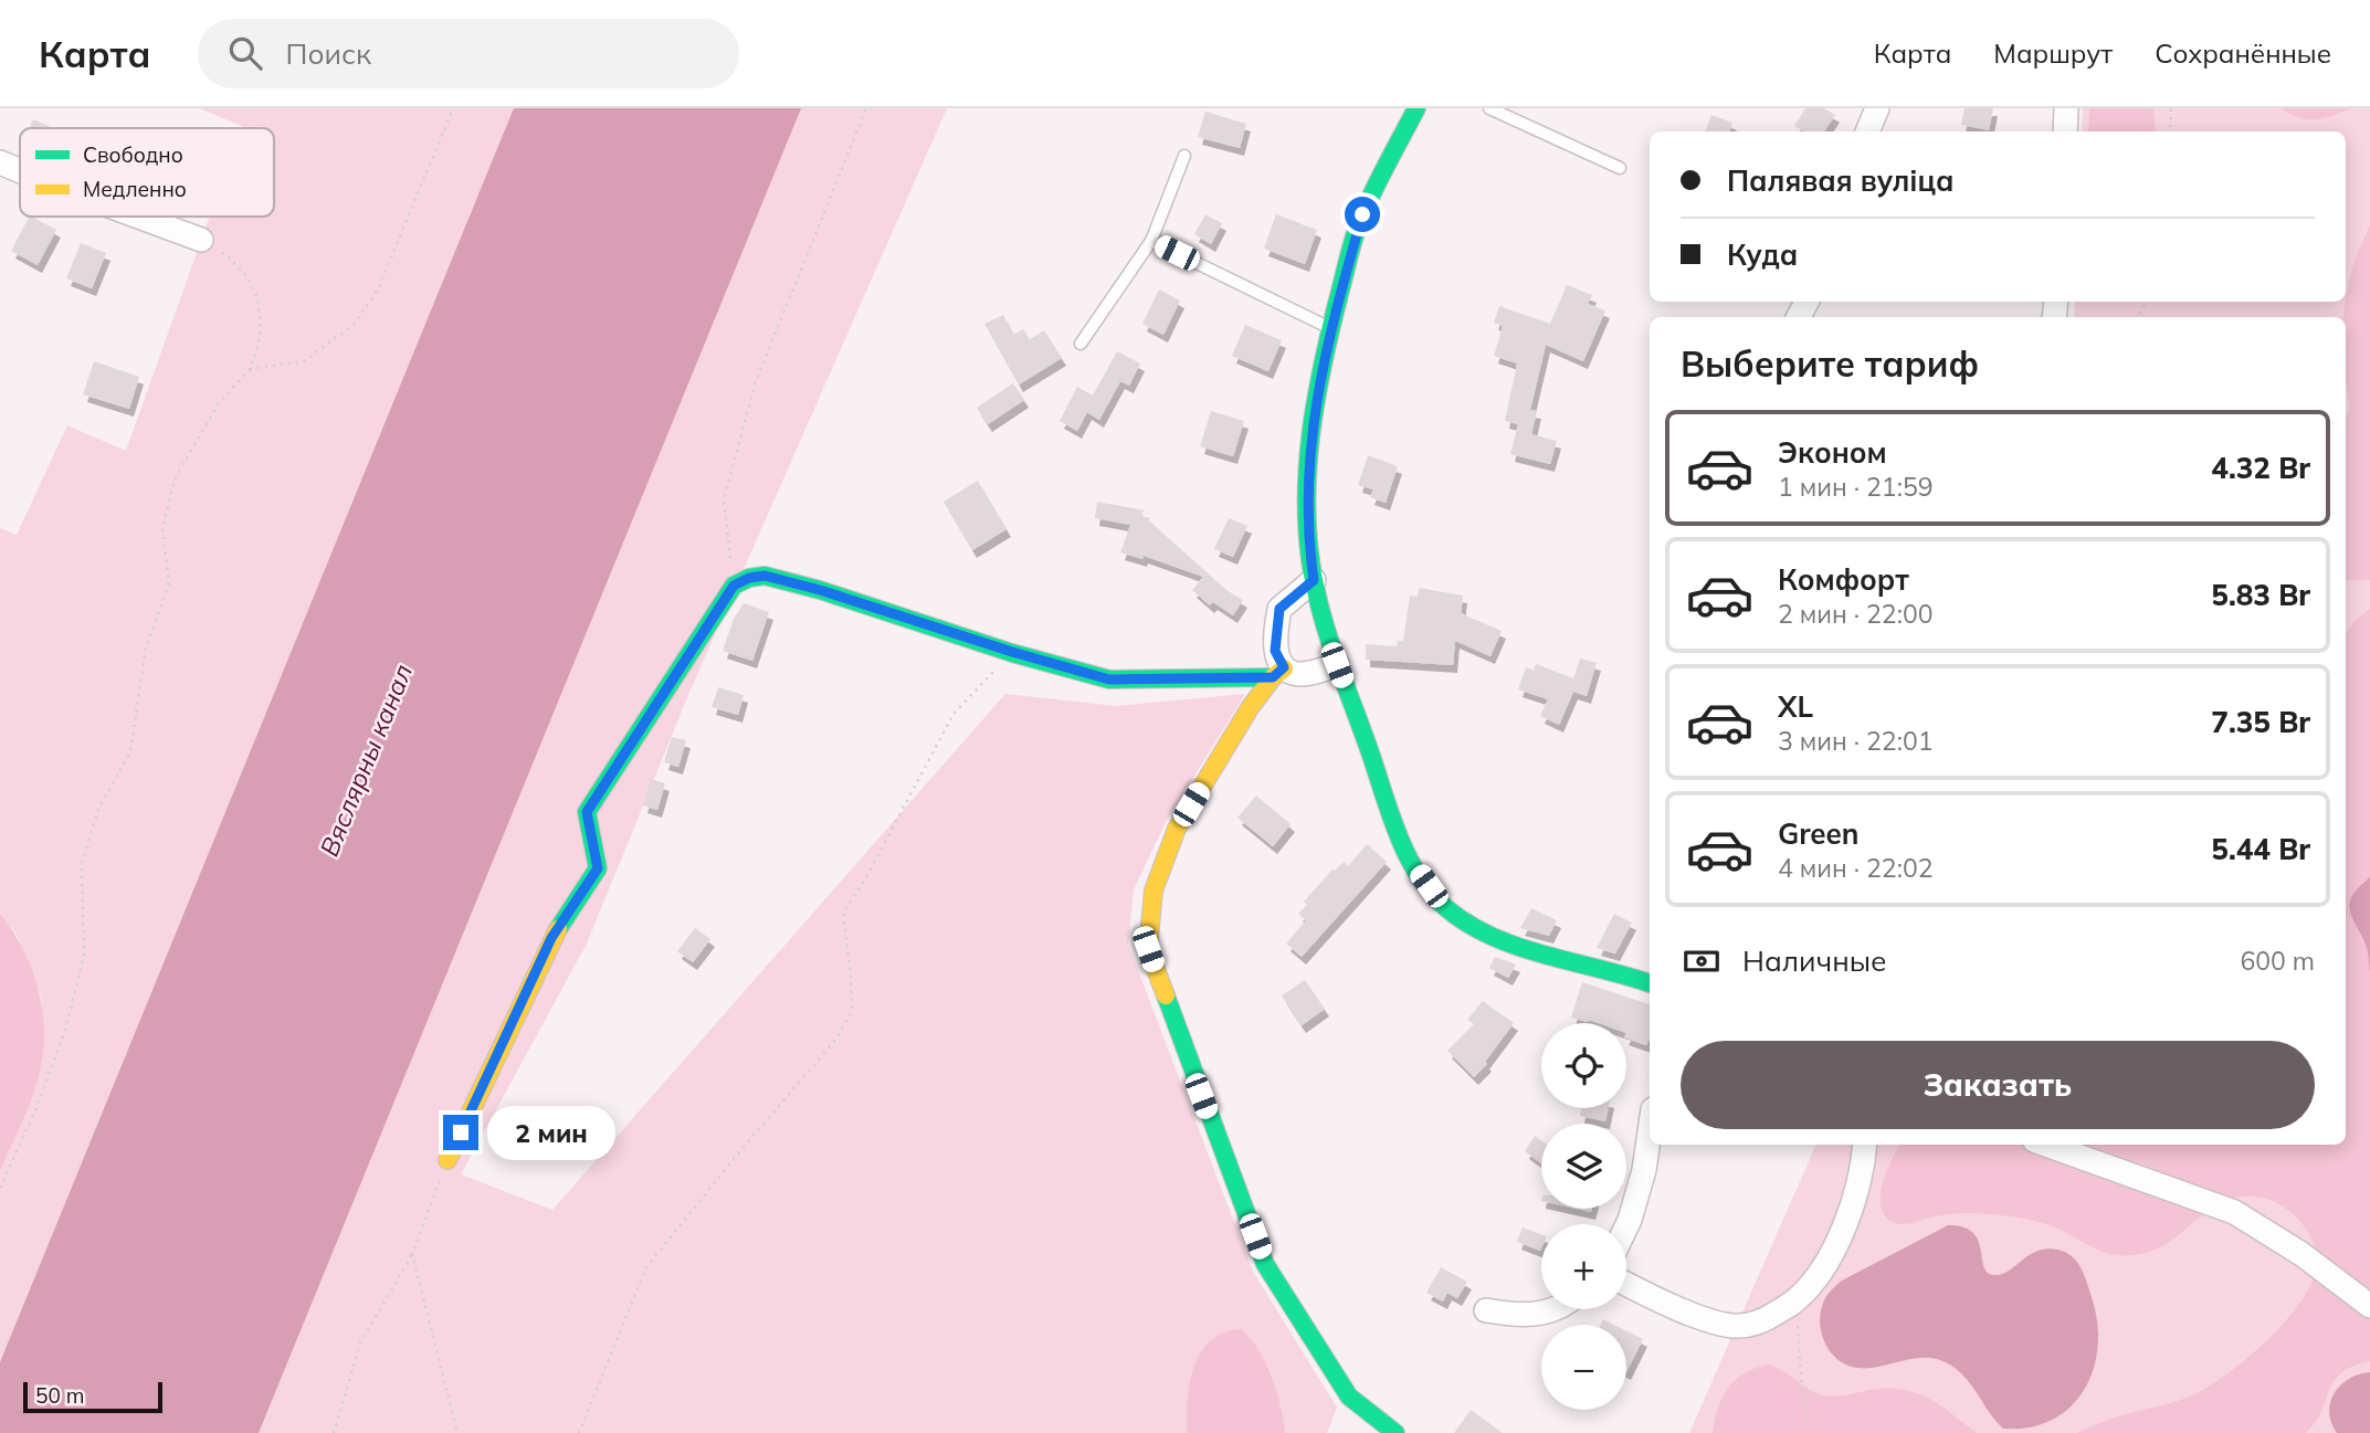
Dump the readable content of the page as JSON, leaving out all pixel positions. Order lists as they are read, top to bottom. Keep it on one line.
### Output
{"water":["Вяслярны канал"],"legend":["Свободно","Медленно"],"scale_bar":"50 m","page":{"header":"Карта","search":"Поиск","nav":["Карта","Маршрут","Сохранённые"],"banner":["Палявая вуліца","Куда"],"heading":"Выберите тариф","list":[{"name":"Эконом","note":"1 мин · 21:59","value":"4.32 Br"},{"name":"Комфорт","note":"2 мин · 22:00","value":"5.83 Br"},{"name":"XL","note":"3 мин · 22:01","value":"7.35 Br"},{"name":"Green","note":"4 мин · 22:02","value":"5.44 Br"}],"pay":["Наличные","600 m"],"map_buttons":["+","−"],"buttons":"Заказать","bubble":"2 мин","scale":"50 m"}}
